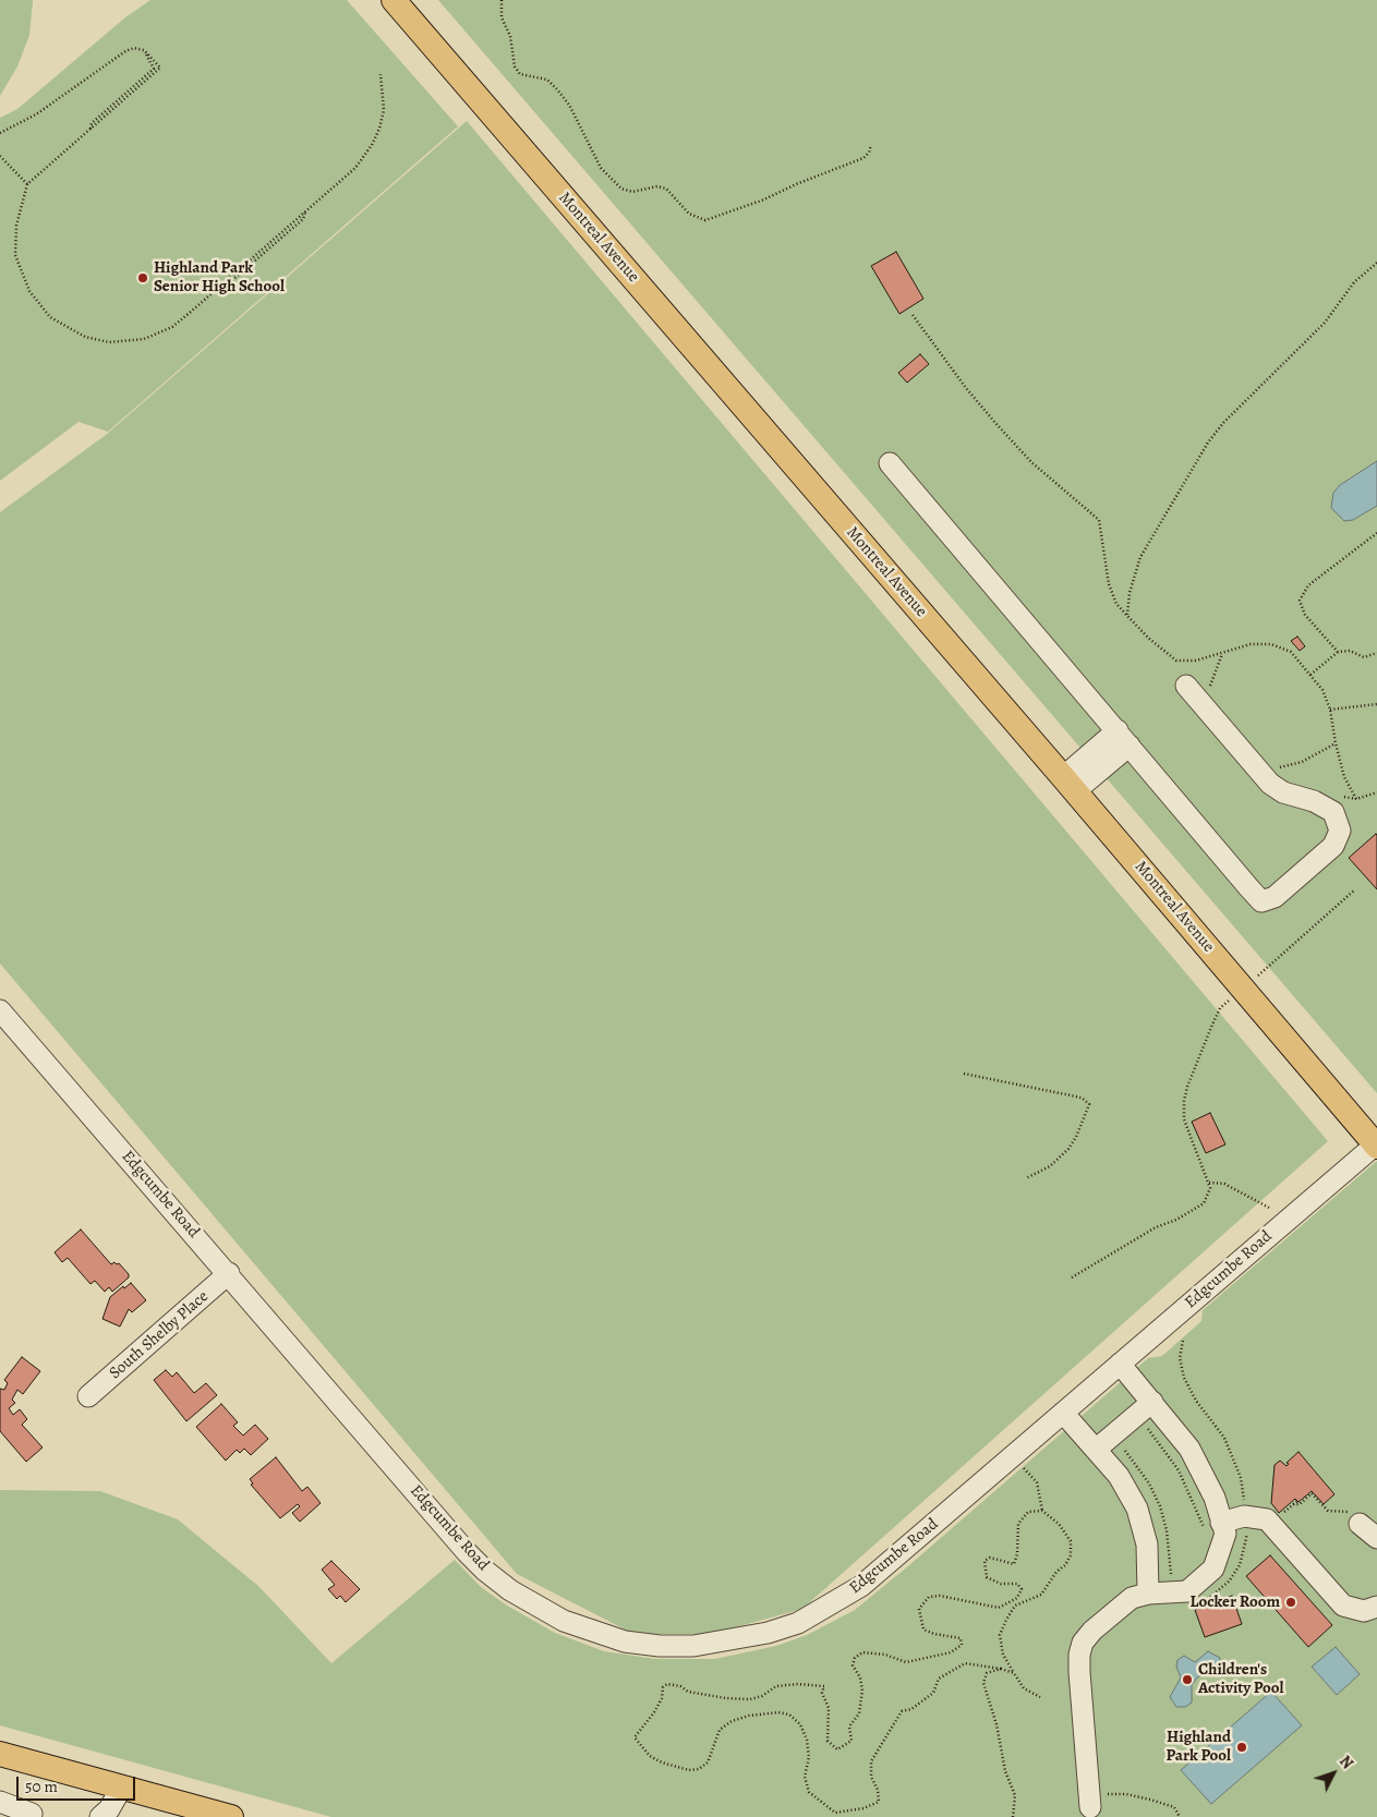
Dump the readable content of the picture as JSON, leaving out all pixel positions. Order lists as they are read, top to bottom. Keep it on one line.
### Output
{"streets":{"main road":["Montreal Avenue"],"street":["Edgcumbe Road","South Shelby Place"]},"crossings":[["Montreal Avenue","Edgcumbe Road"],["Edgcumbe Road","South Shelby Place"]],"places":["Highland Park Senior High School","Locker Room","Children's Activity Pool","Highland Park Pool"],"scale_bar":"50 m","north":"top right"}
